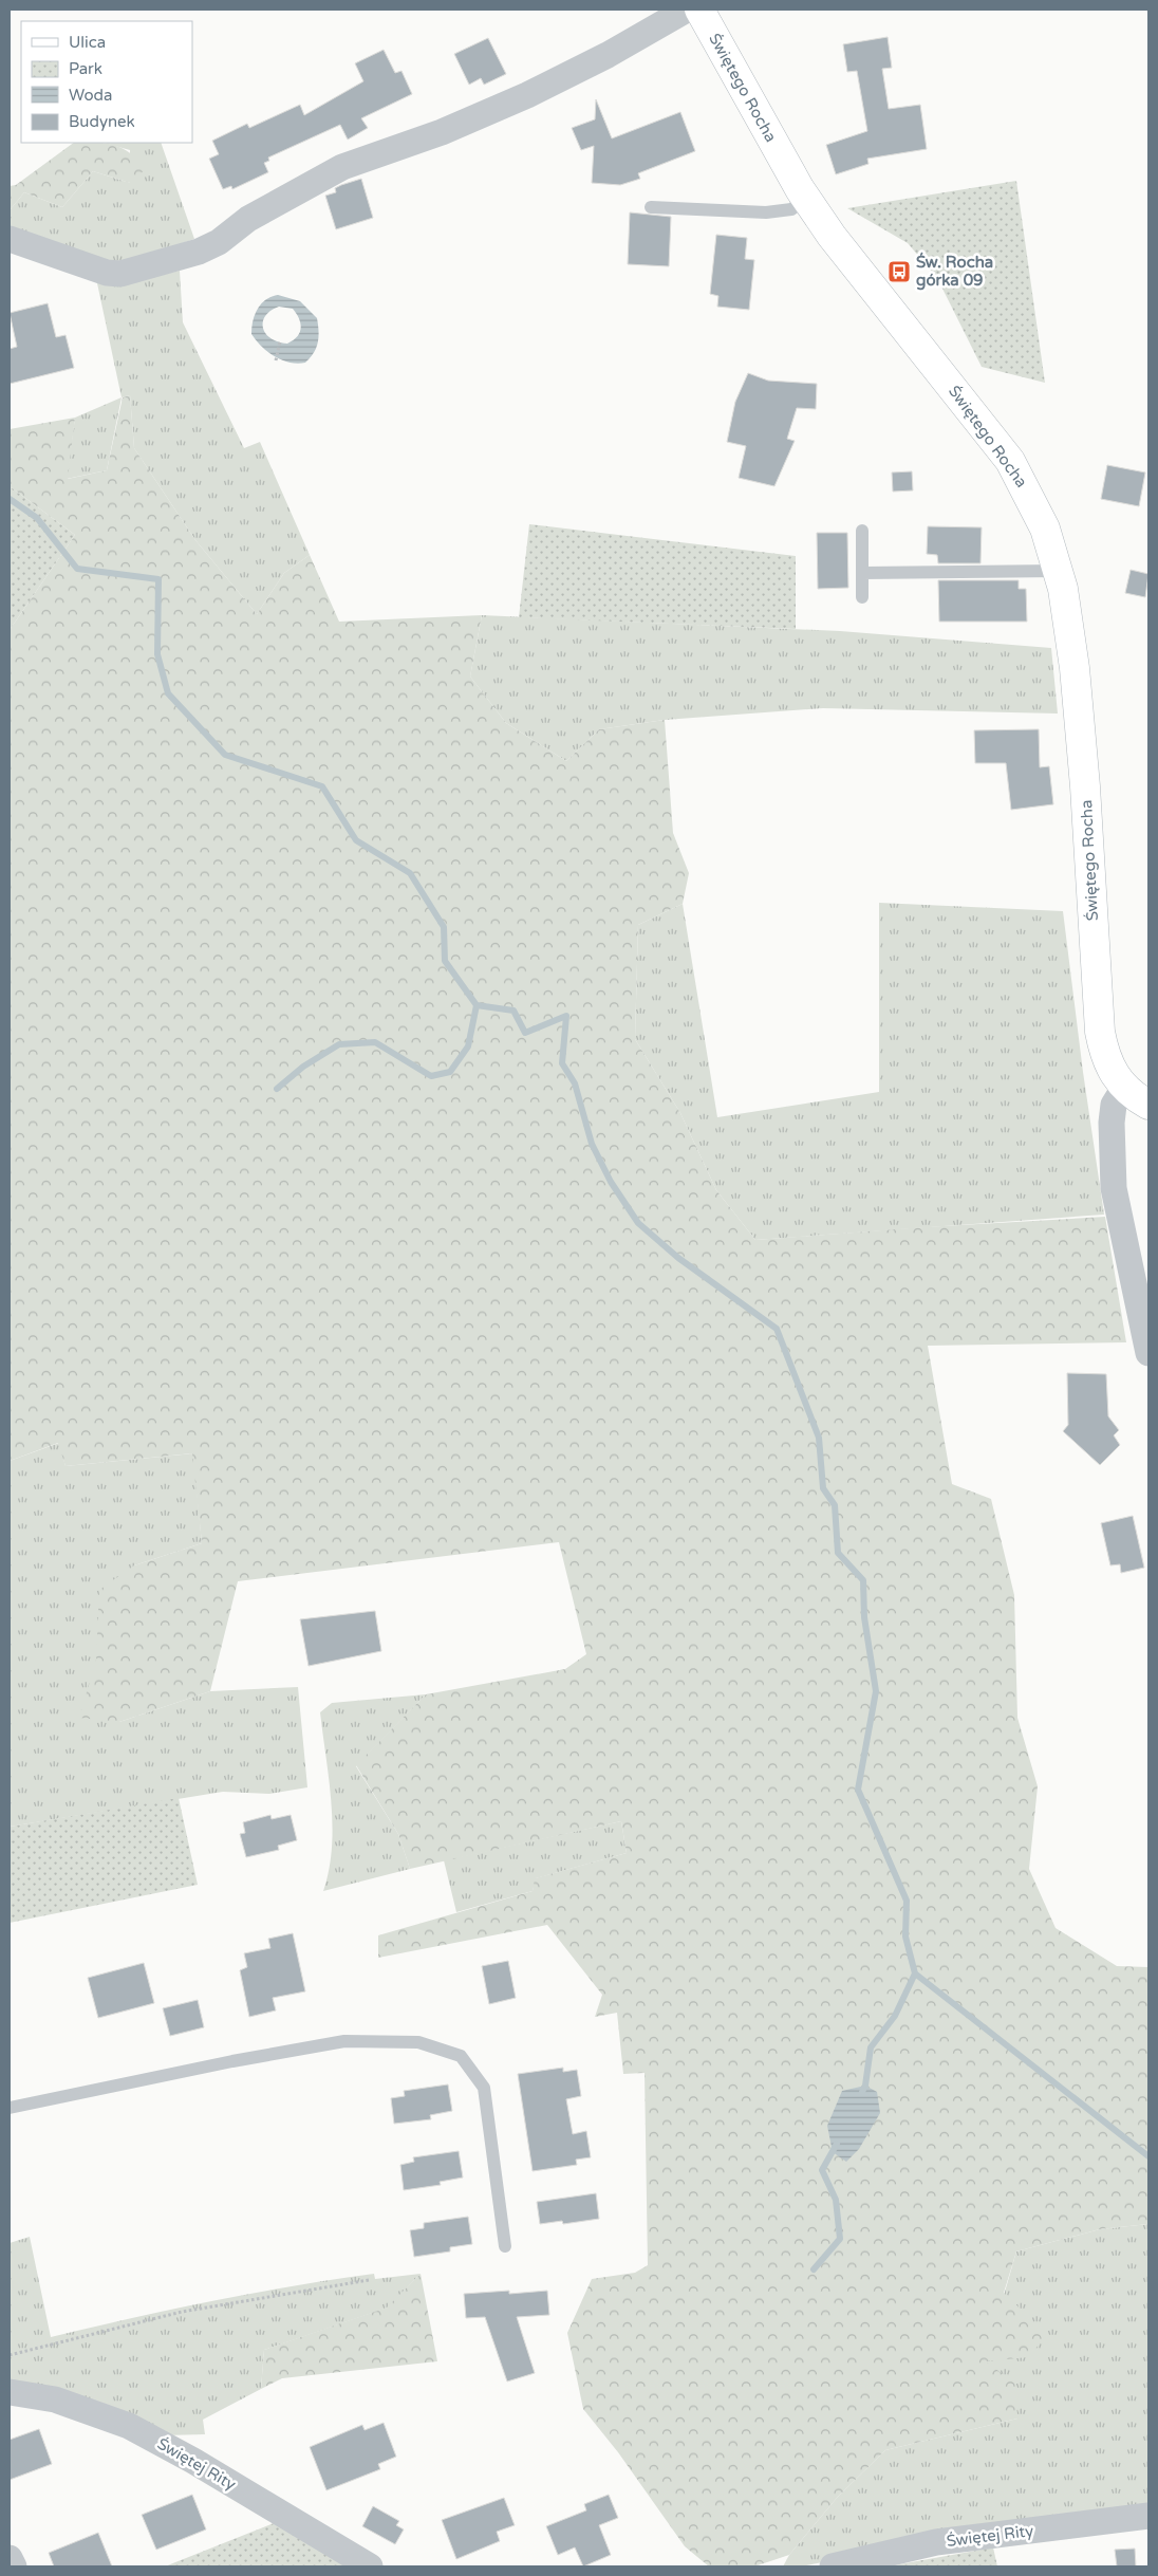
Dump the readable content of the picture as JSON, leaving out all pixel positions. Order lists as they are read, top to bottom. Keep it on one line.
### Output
{"streets":{"street":["Świętego Rocha","Świętej Rity"]},"places":{"bus stop":["Św. Rocha górka 09"]},"legend":["Ulica","Park","Woda","Budynek"]}
